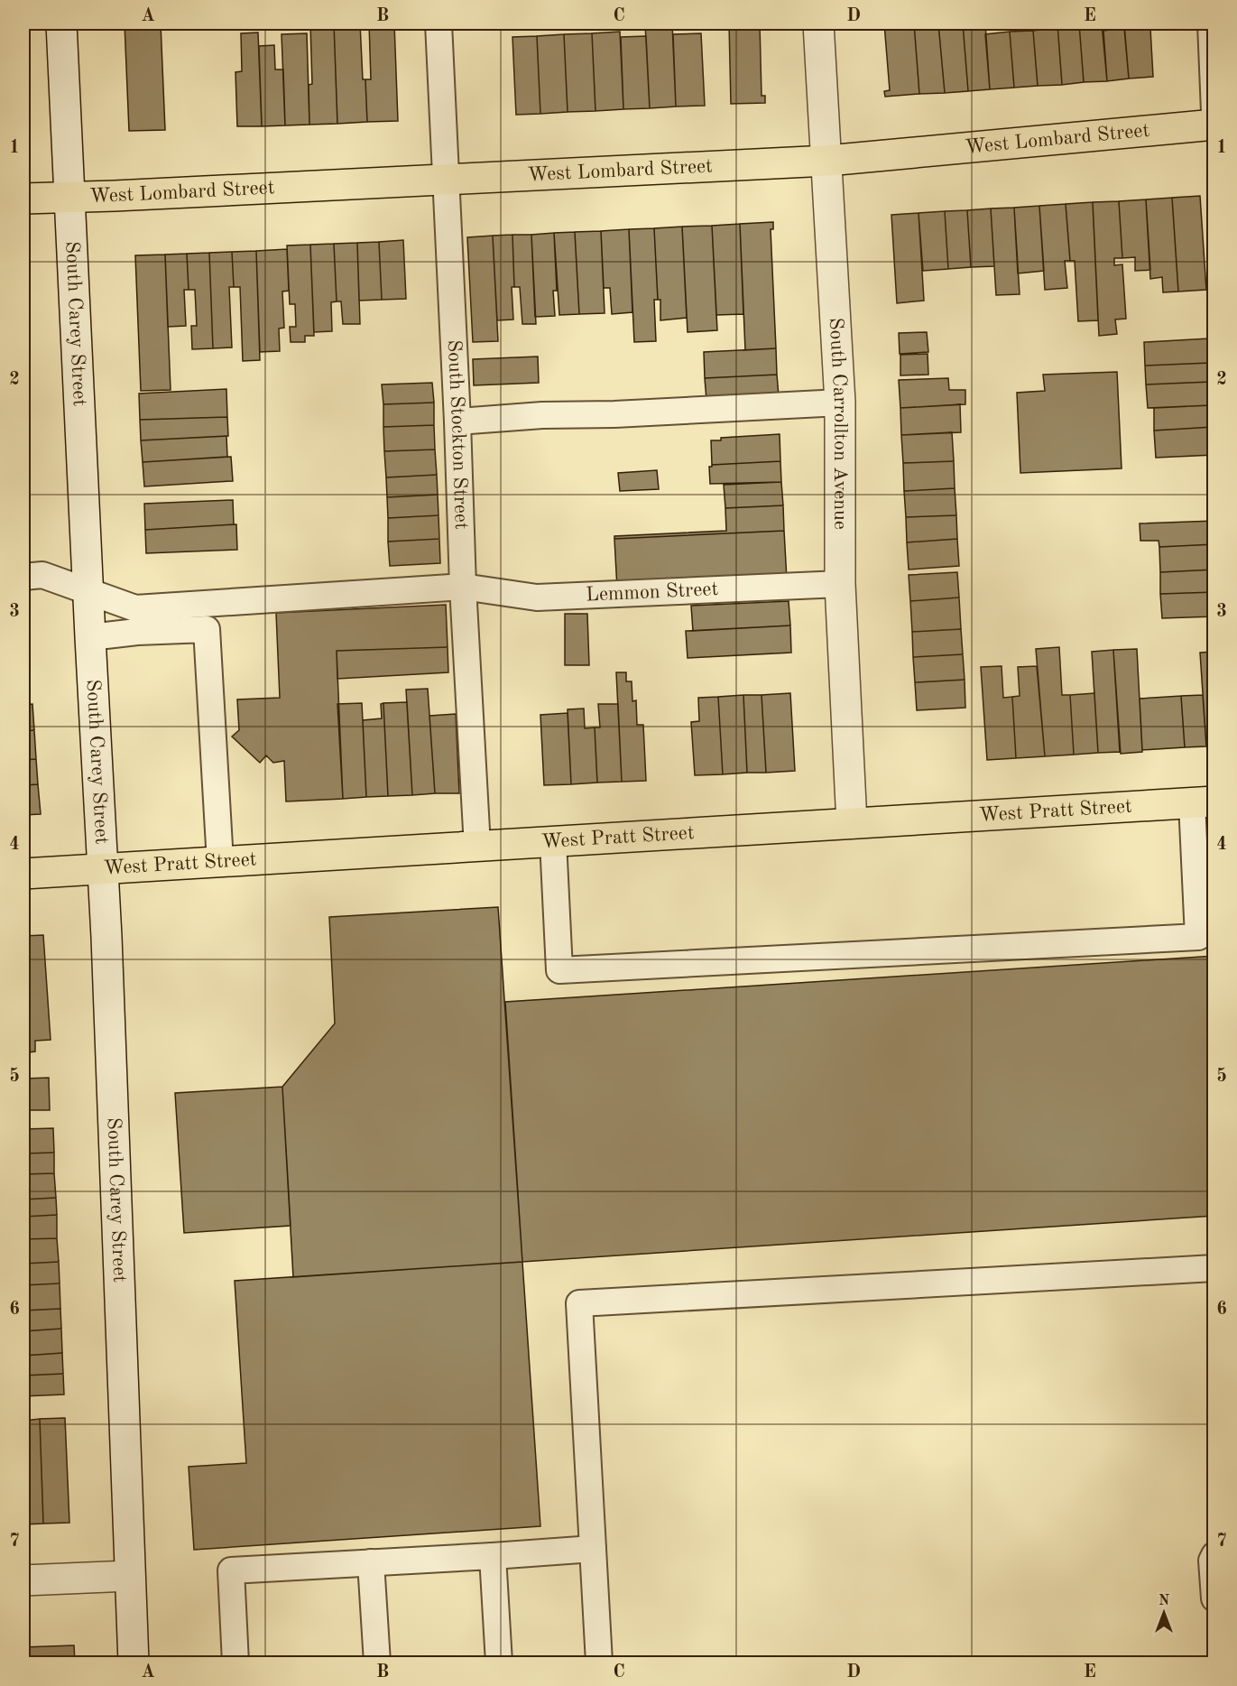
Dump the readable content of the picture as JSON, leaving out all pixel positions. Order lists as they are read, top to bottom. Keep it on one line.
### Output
{"streets":{"main road":["West Lombard Street","South Carey Street","South Carrollton Avenue","West Pratt Street"],"lane":["South Stockton Street","Lemmon Street"]},"crossings":[["West Lombard Street","South Carey Street"],["West Lombard Street","South Carrollton Avenue"],["West Lombard Street","South Stockton Street"],["South Carey Street","Lemmon Street"],["South Carey Street","West Pratt Street"],["South Carrollton Avenue","Lemmon Street"],["South Carrollton Avenue","West Pratt Street"],["South Stockton Street","Lemmon Street"],["South Stockton Street","West Pratt Street"]],"north":"top","grid":{"columns":["A","B","C","D","E"],"rows":["1","2","3","4","5","6","7"]}}
